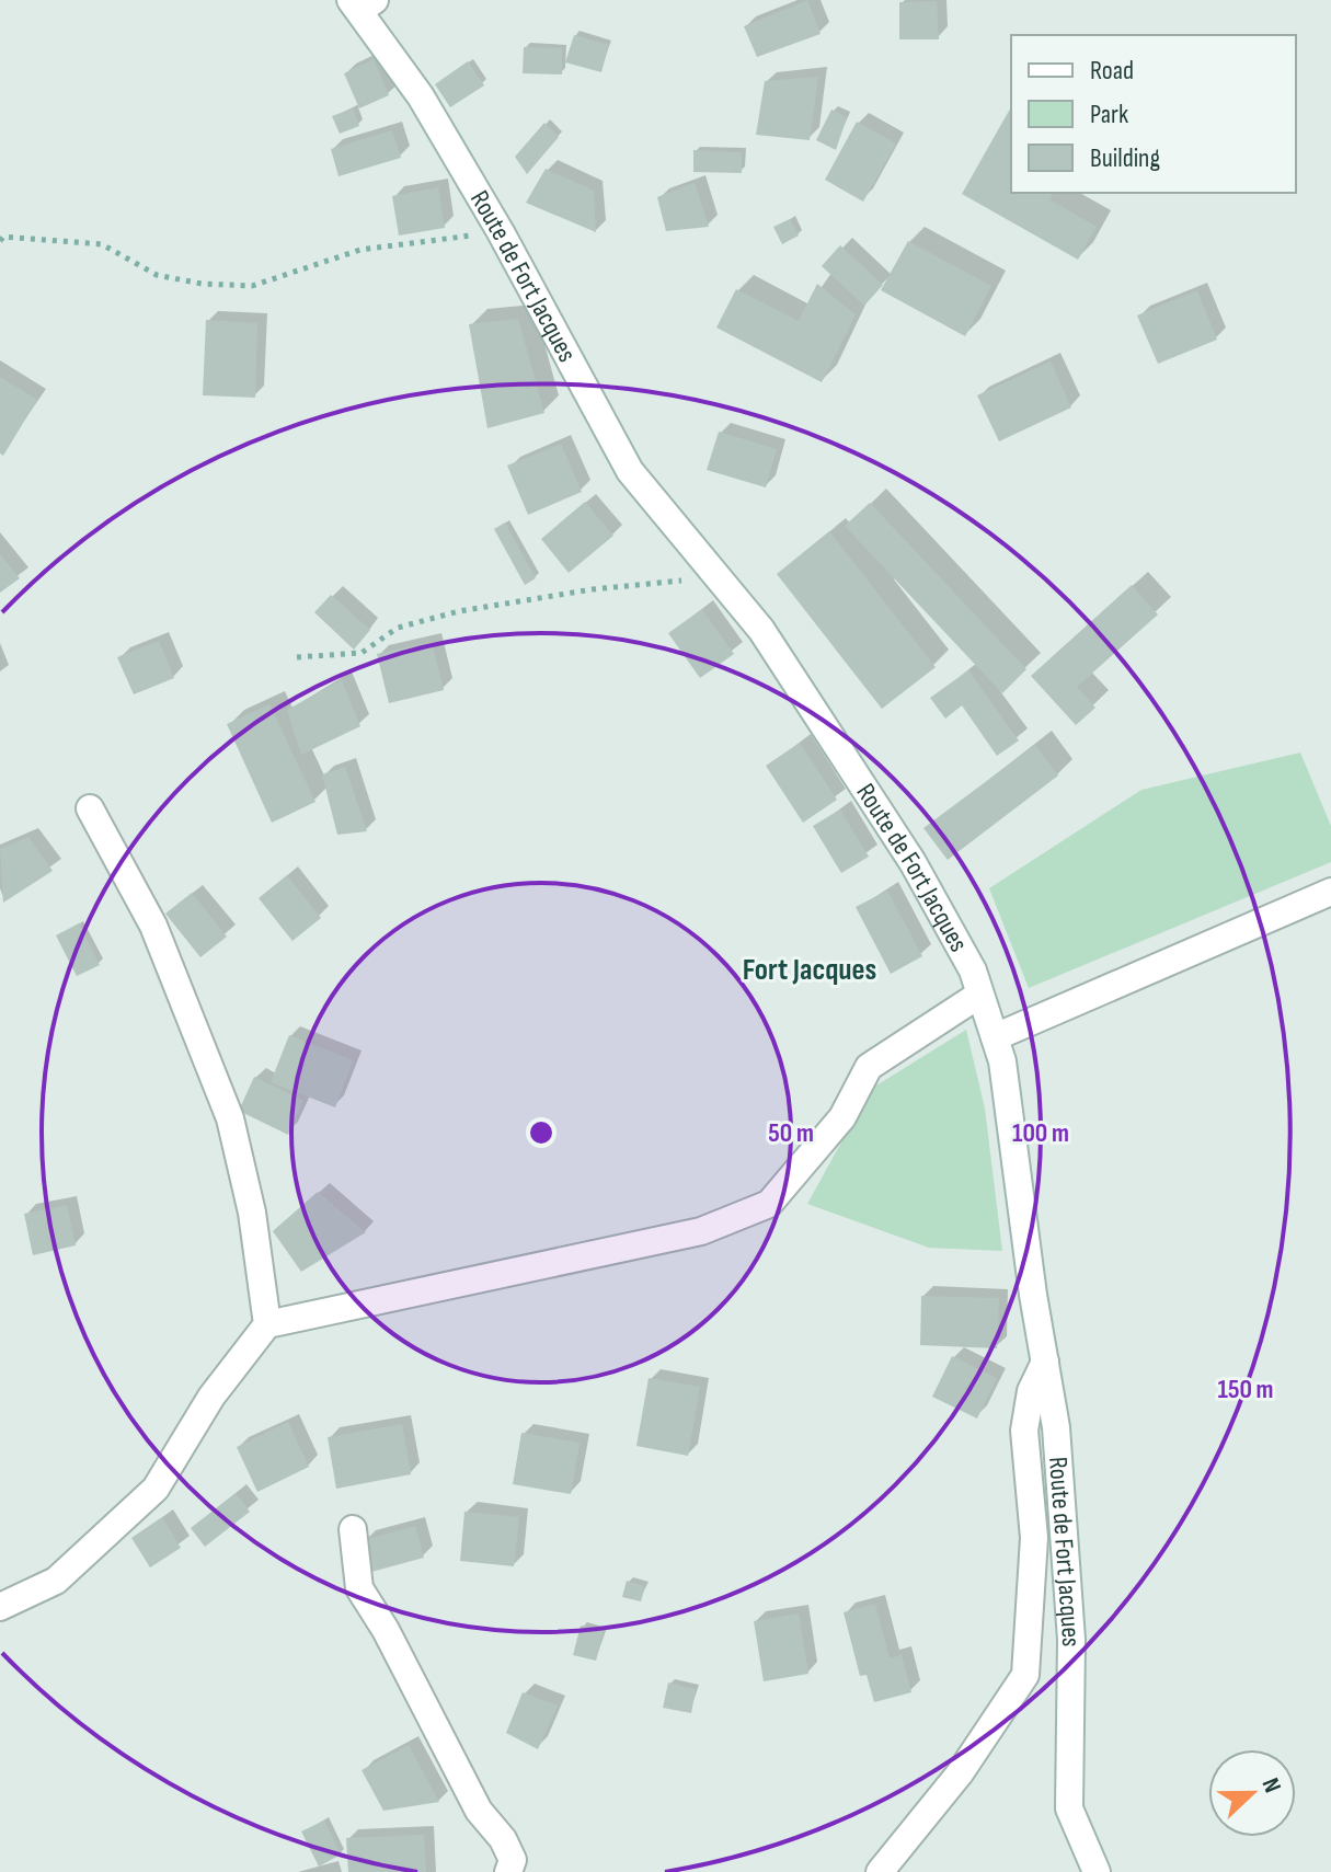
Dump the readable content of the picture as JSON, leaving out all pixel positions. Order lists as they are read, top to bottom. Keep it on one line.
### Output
{"streets":{"street":["Route de Fort Jacques"]},"districts":["Fort Jacques"],"legend":["Road","Park","Building"],"north":"right","rings":["50 m","100 m","150 m"]}
